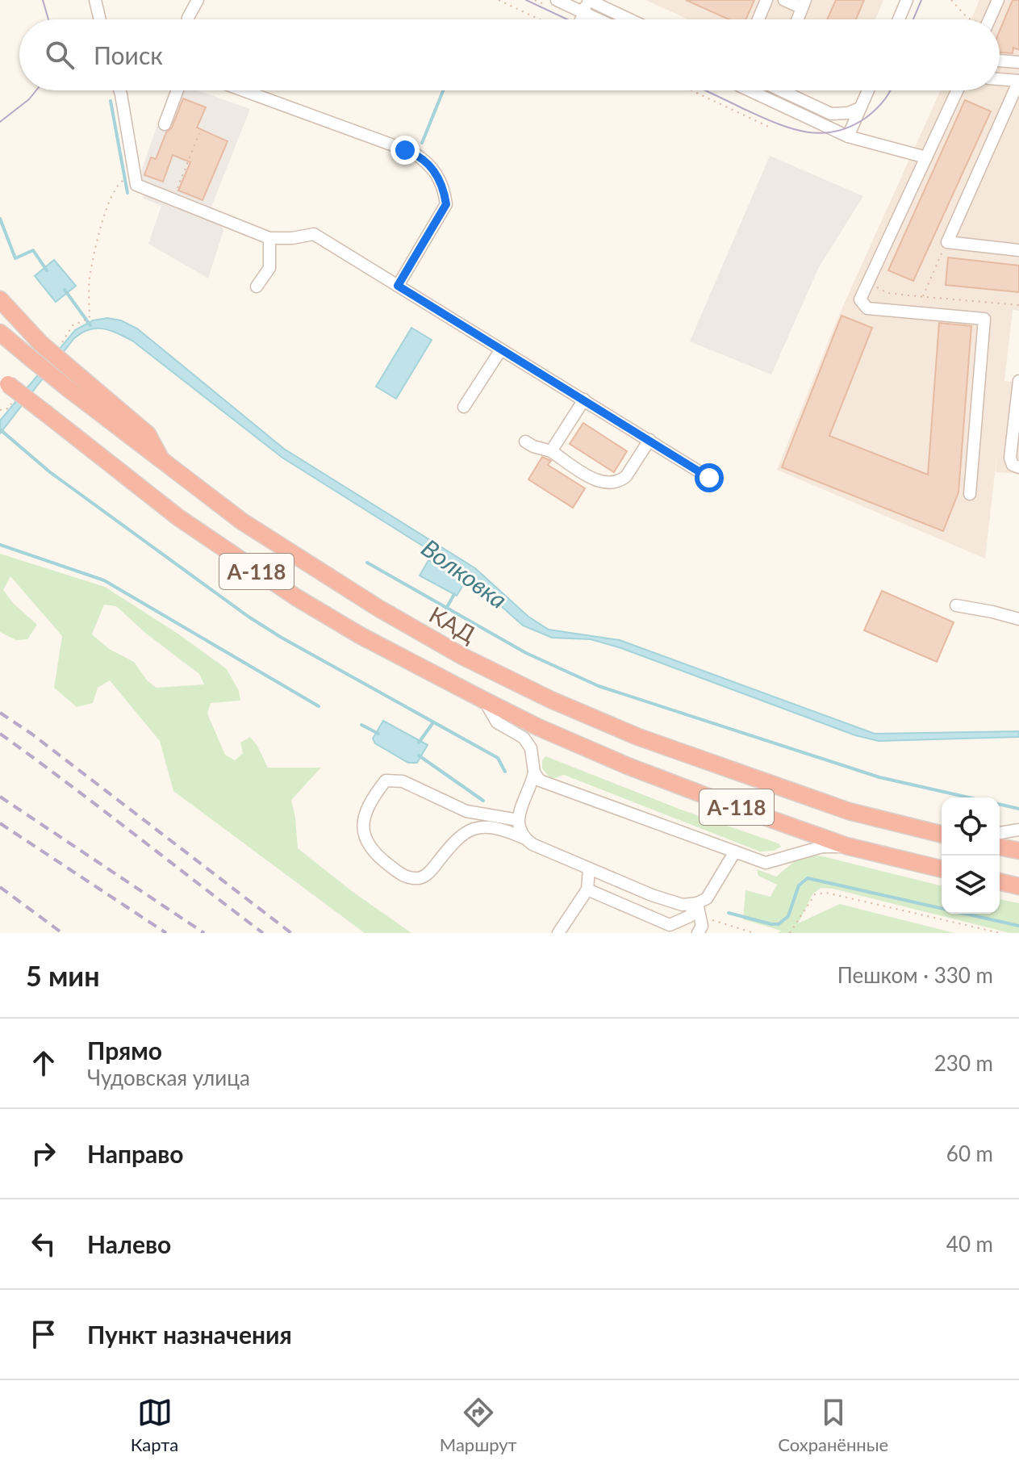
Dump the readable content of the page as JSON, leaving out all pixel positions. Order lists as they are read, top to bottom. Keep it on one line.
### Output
{"streets":{"highway":["А-118","КАД"]},"water":["Волковка"],"page":{"search":"Поиск","heading":["5 мин","Пешком · 330 m"],"list":[["Прямо","Чудовская улица","230 m"],["Направо","60 m"],["Налево","40 m"],"Пункт назначения"],"nav":["Карта","Маршрут","Сохранённые"]}}
